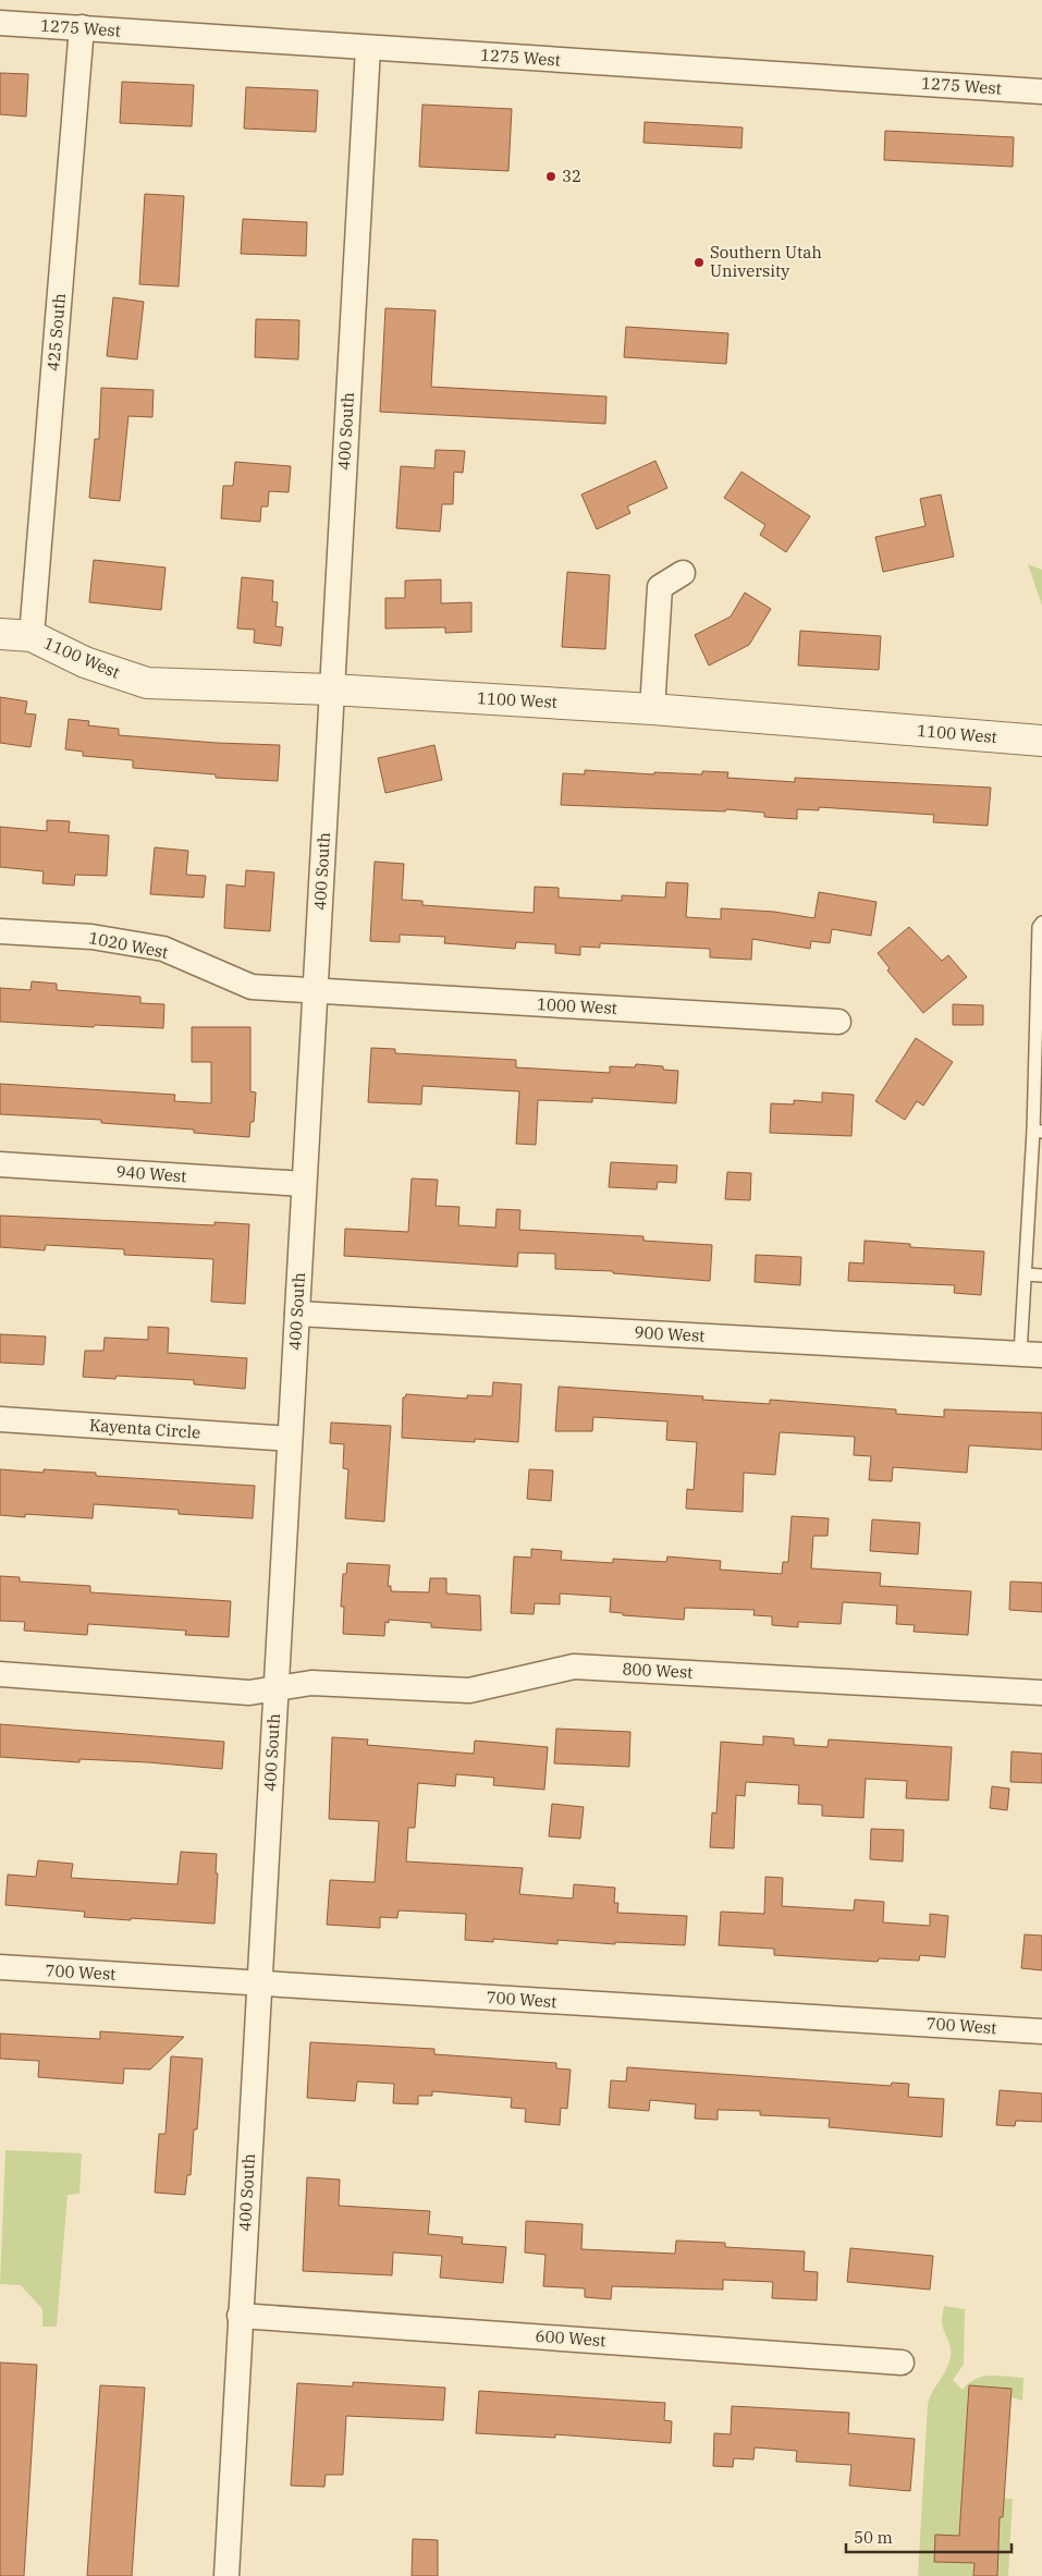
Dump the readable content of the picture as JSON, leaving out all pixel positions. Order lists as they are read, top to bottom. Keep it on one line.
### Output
{"streets":{"street":["1275 West","425 South","400 South","1100 West","1020 West","1000 West","940 West","900 West","Kayenta Circle","800 West","700 West","600 West"]},"crossings":[["1275 West","425 South"],["1275 West","400 South"],["425 South","1100 West"],["400 South","1100 West"],["400 South","1020 West"],["400 South","1000 West"],["400 South","940 West"],["400 South","900 West"],["400 South","Kayenta Circle"],["400 South","800 West"],["400 South","700 West"],["400 South","600 West"],["1020 West","1000 West"]],"places":["32","Southern Utah University"],"scale_bar":"50 m"}
